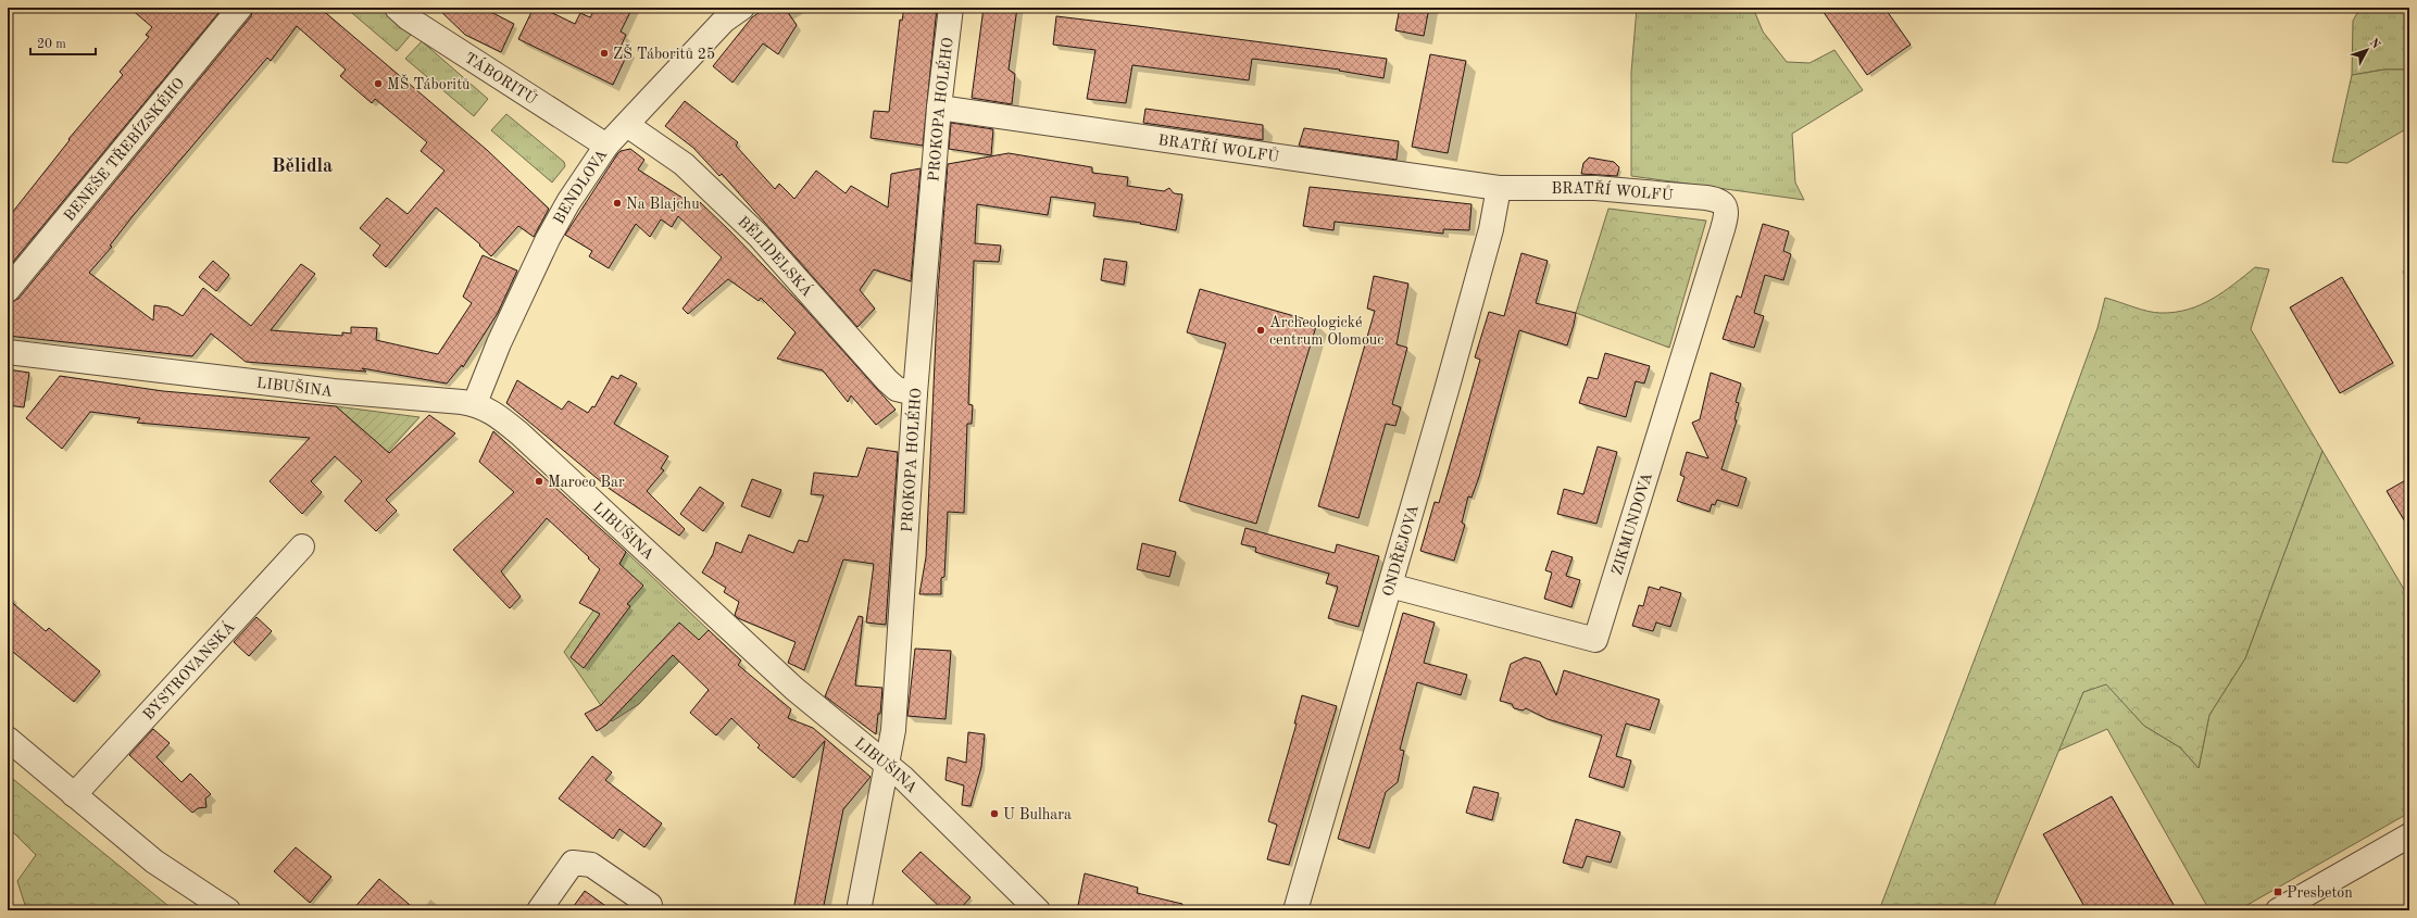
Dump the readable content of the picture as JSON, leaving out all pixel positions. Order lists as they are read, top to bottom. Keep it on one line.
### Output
{"streets":{"street":["TÁBORITŮ","PROKOPA HOLÉHO","BRATŘÍ WOLFŮ","BENEŠE TŘEBÍZSKÉHO","BENDLOVA","BĚLIDELSKÁ","LIBUŠINA","ZIKMUNDOVA","ONDŘEJOVA","BYSTROVANSKÁ"]},"crossings":[["TÁBORITŮ","BENDLOVA"],["PROKOPA HOLÉHO","BRATŘÍ WOLFŮ"],["PROKOPA HOLÉHO","BĚLIDELSKÁ"],["PROKOPA HOLÉHO","LIBUŠINA"],["BRATŘÍ WOLFŮ","ZIKMUNDOVA"],["BRATŘÍ WOLFŮ","ONDŘEJOVA"],["BENDLOVA","BĚLIDELSKÁ"],["BENDLOVA","LIBUŠINA"],["ZIKMUNDOVA","ONDŘEJOVA"]],"districts":["Bělidla"],"places":{"other":["ZŠ Táboritů 25","MŠ Táboritů","Na Blajchu","Archeologické centrum Olomouc","Maroco Bar","U Bulhara"],"transit":["Presbeton"]},"scale_bar":"20 m","north":"top right"}
